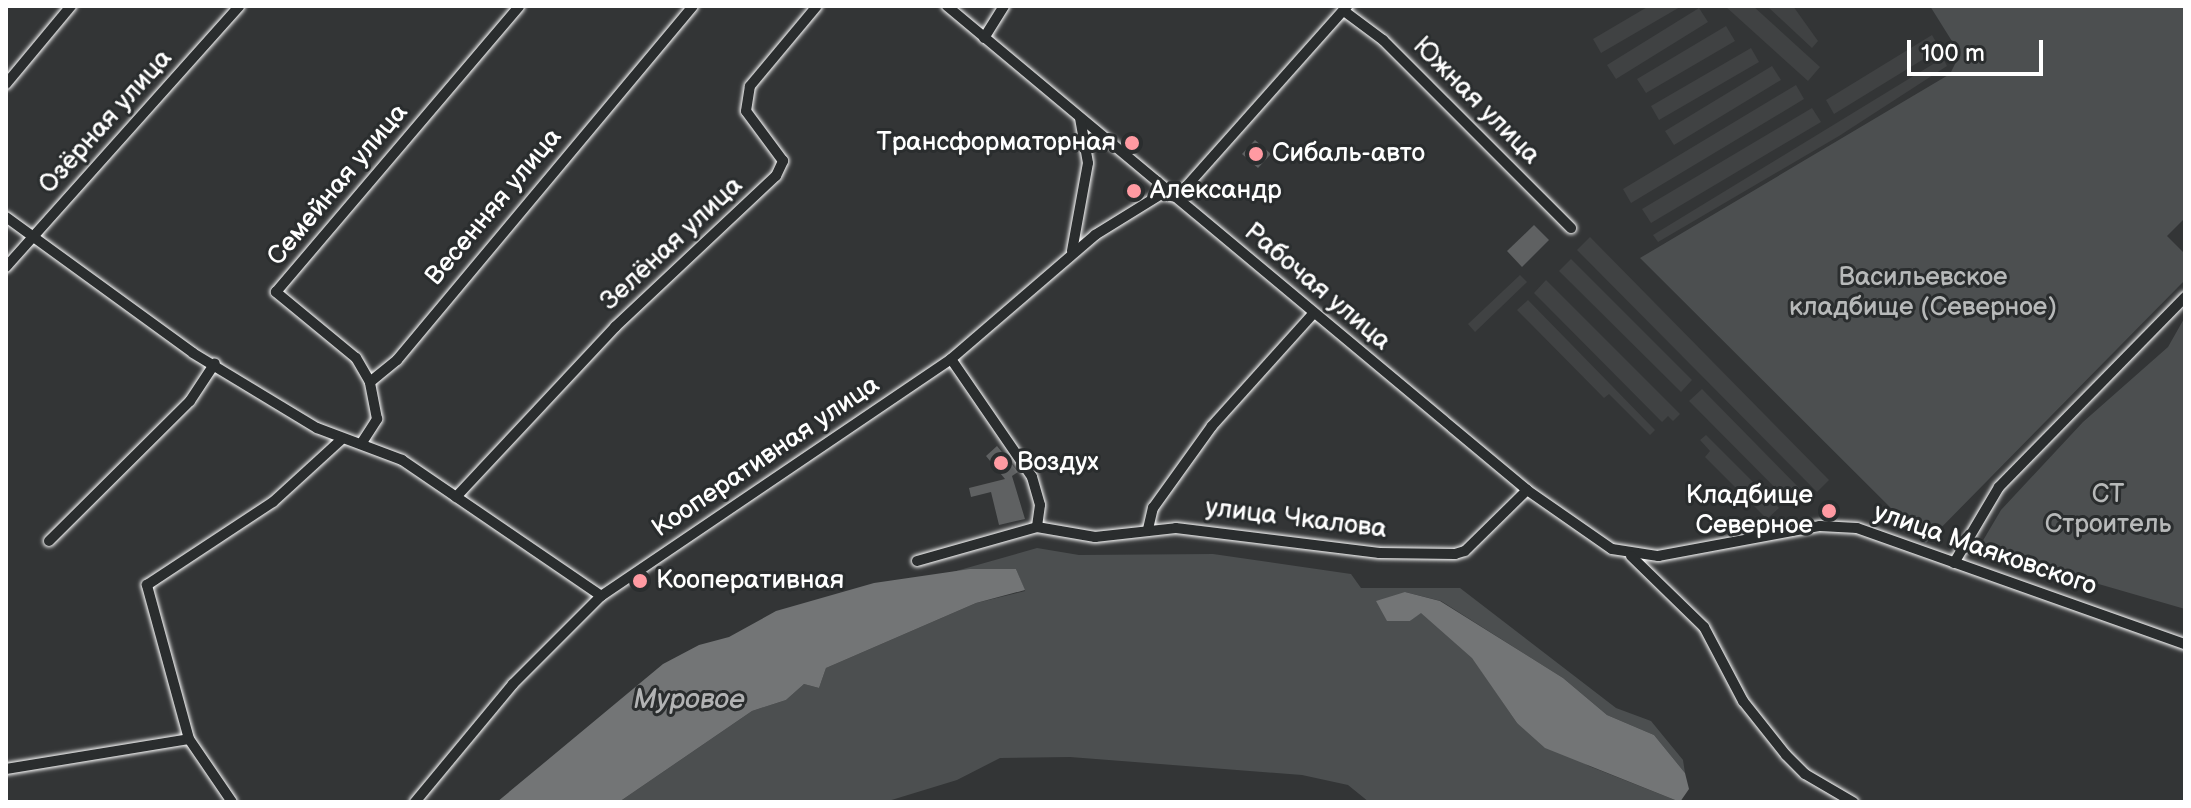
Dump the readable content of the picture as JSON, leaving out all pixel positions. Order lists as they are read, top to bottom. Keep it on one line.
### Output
{"streets":{"street":["Южная улица","Озёрная улица","Семейная улица","Весенняя улица","Зелёная улица","Рабочая улица","Кооперативная улица","улица Чкалова","улица Маяковского"]},"crossings":[["Семейная улица","Весенняя улица"],["Рабочая улица","Кооперативная улица"],["Рабочая улица","улица Чкалова"],["Рабочая улица","улица Маяковского"]],"water":["Муровое"],"parks":["Васильевское кладбище (Северное)","СТ Строитель"],"places":["Трансформаторная","Сибаль-авто","Александр","Воздух","Кладбище Северное","Кооперативная"],"scale_bar":"100 m"}
